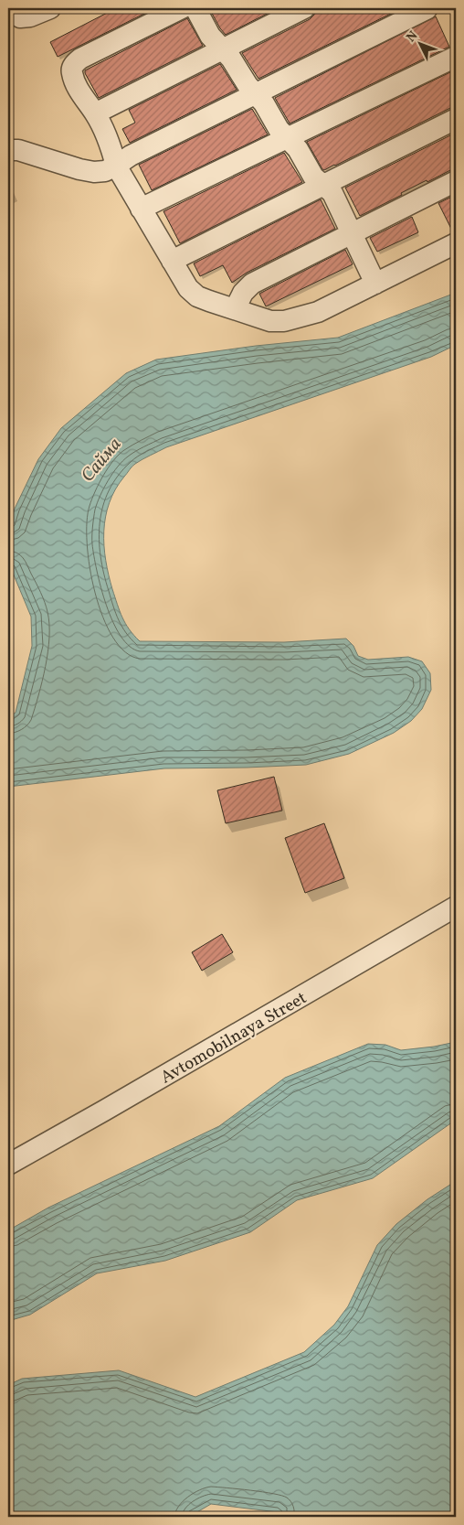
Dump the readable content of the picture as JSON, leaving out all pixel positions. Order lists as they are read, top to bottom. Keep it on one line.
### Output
{"streets":{"street":["Avtomobilnaya Street"]},"water":["Сайма"],"north":"top left"}
